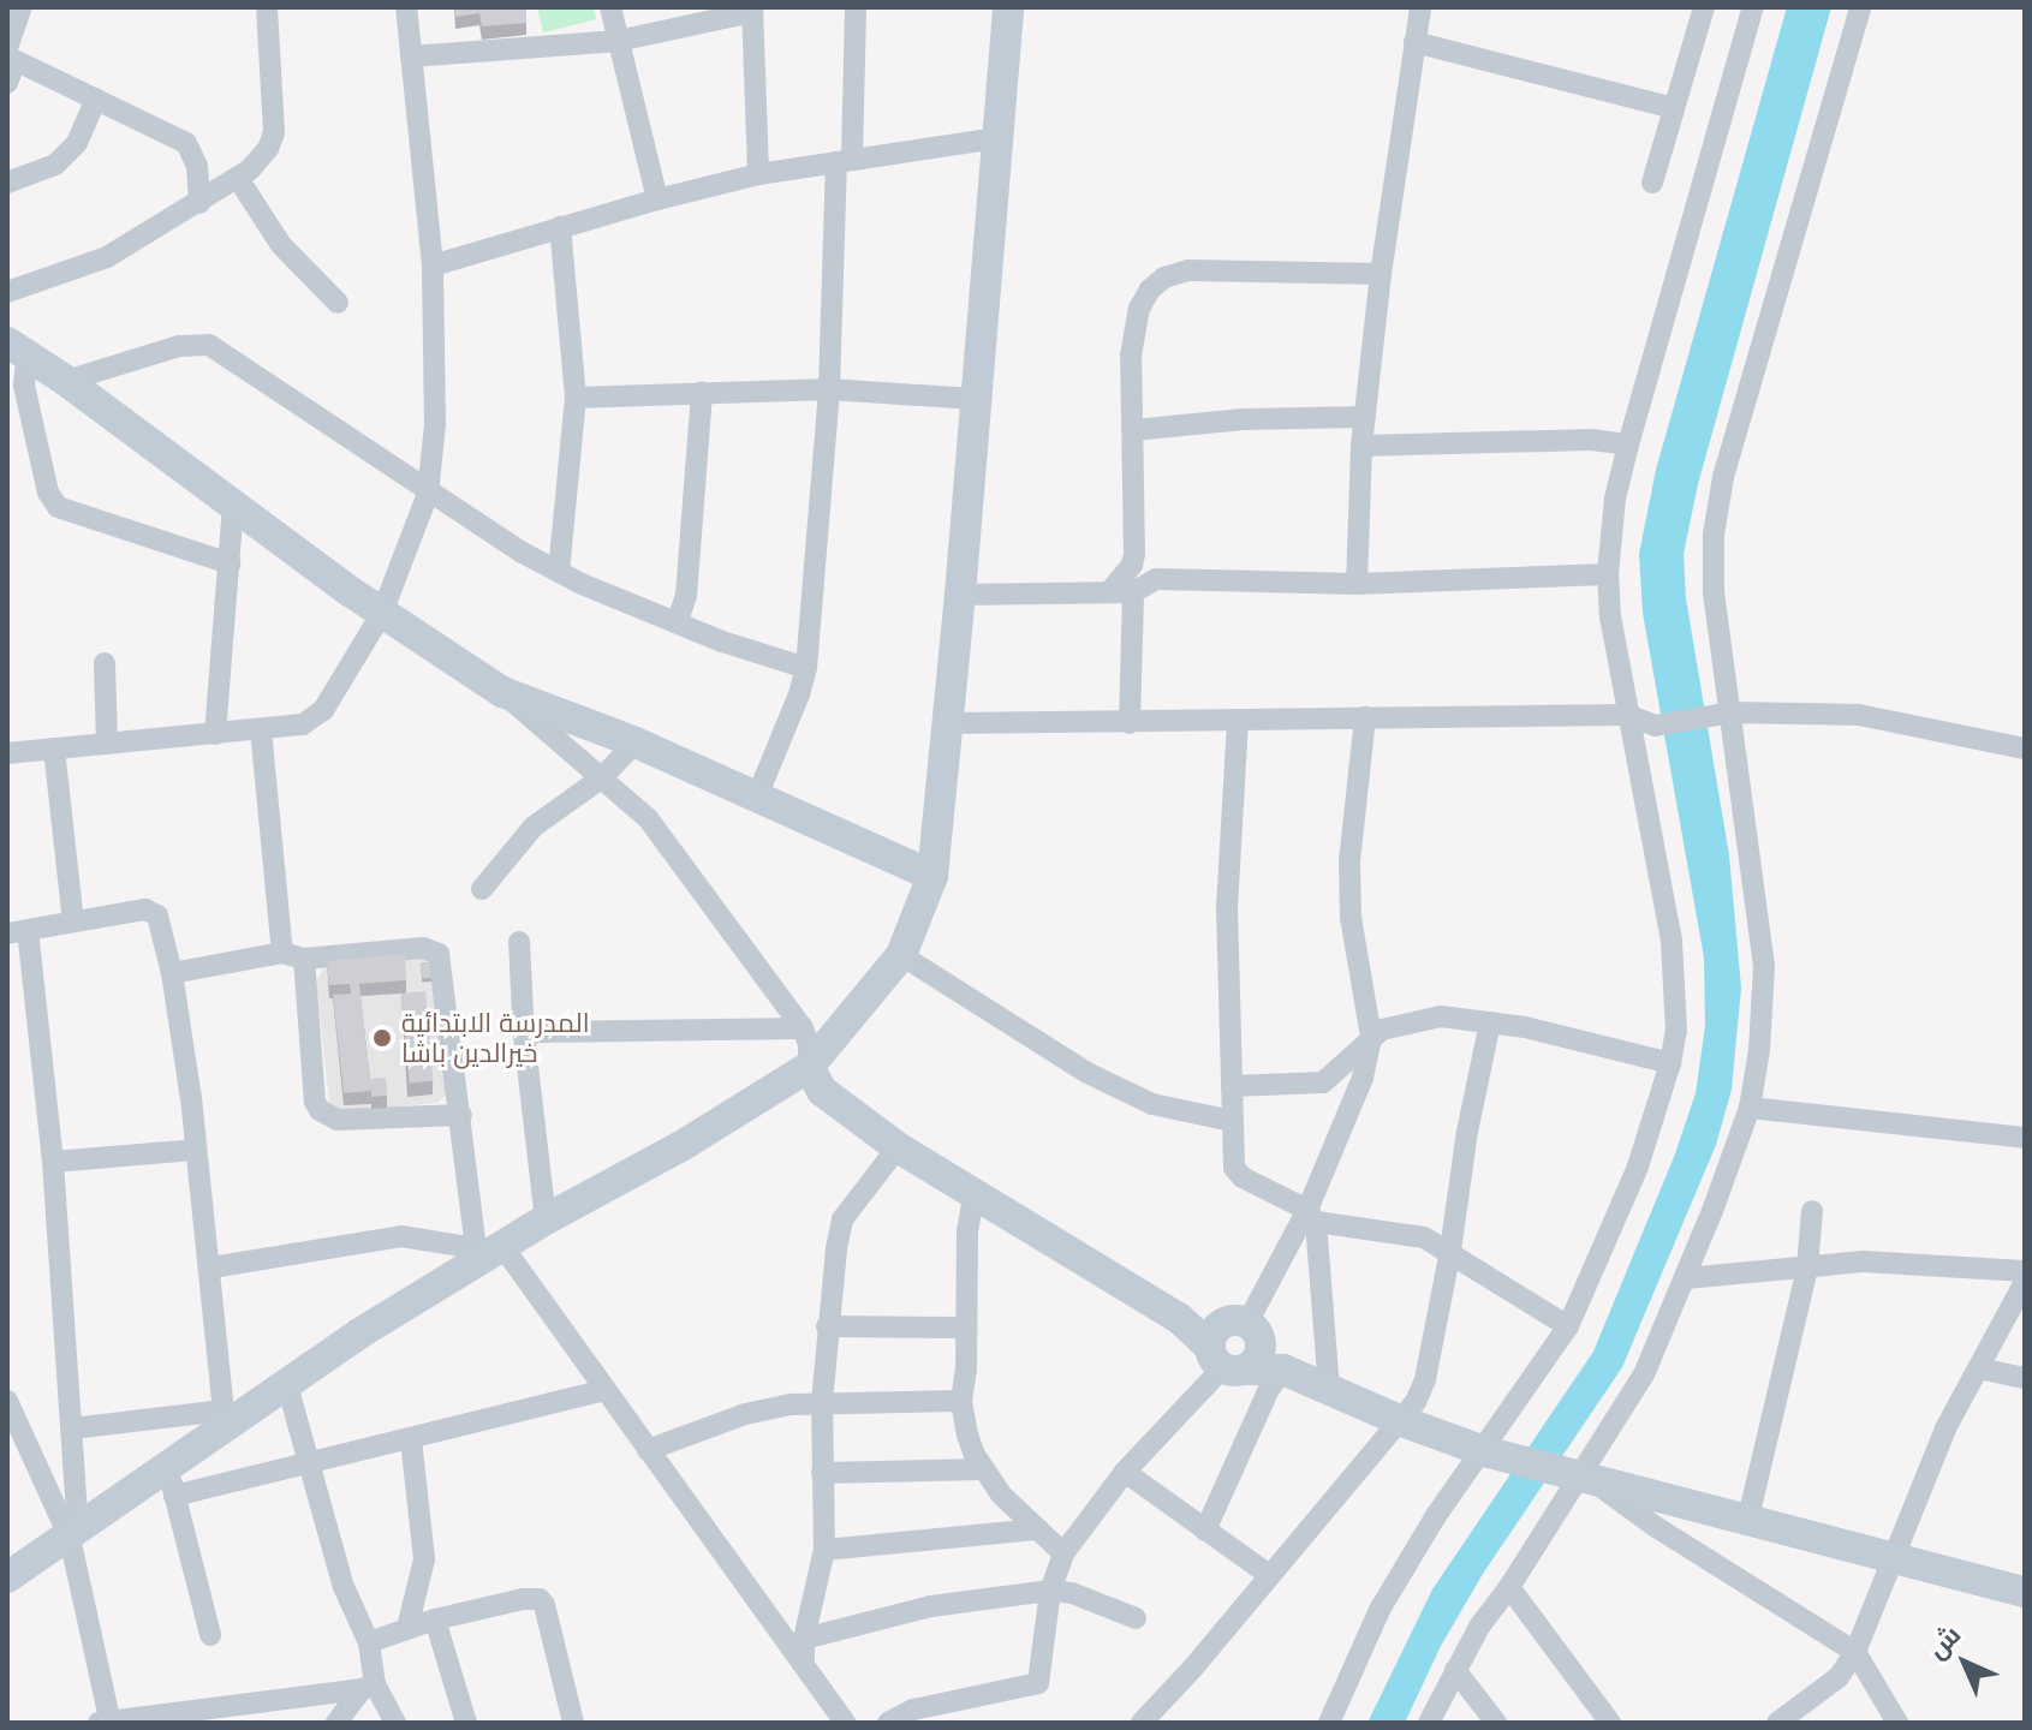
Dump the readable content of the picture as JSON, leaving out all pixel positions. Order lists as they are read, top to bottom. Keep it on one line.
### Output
{"places":["المدرسة الابتدائية خيرالدين باشا"],"north":"top left"}
